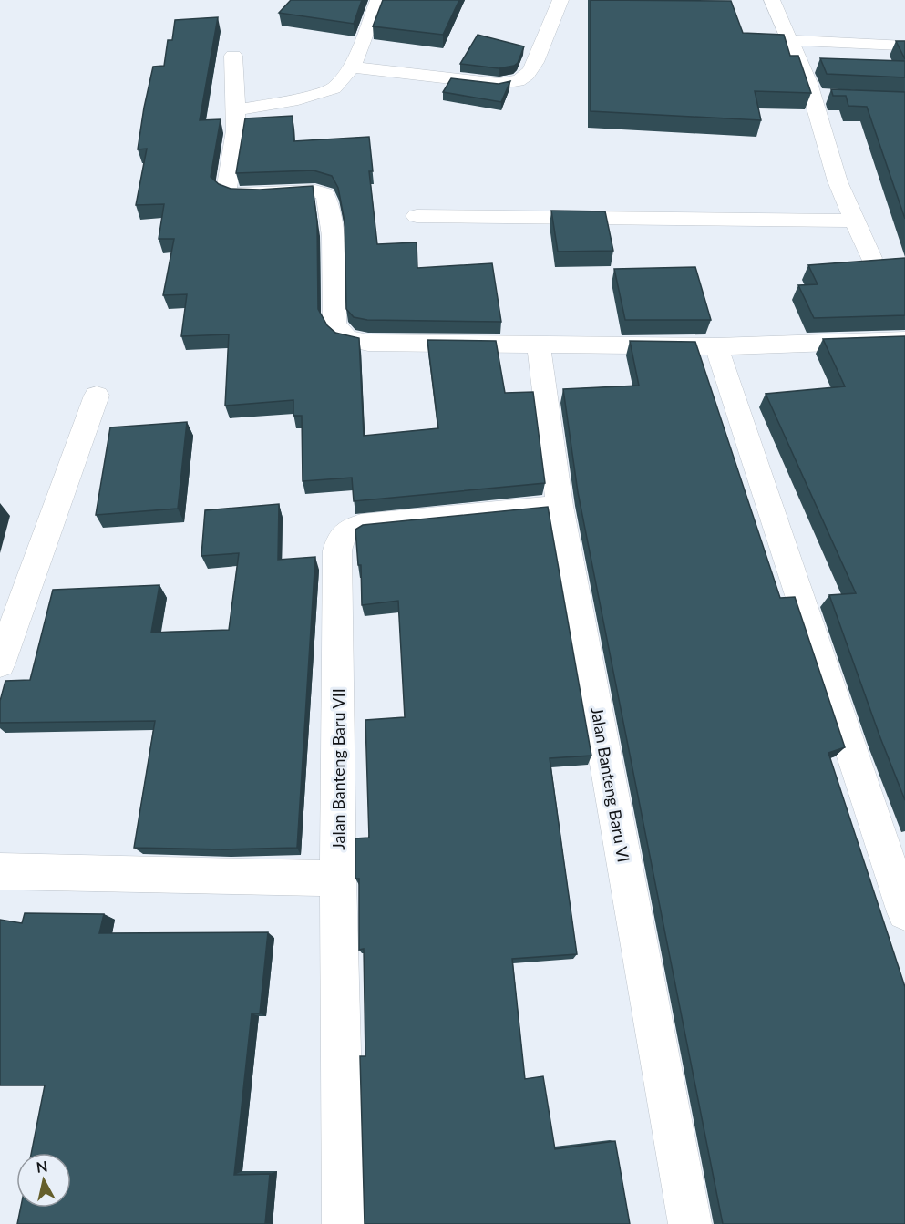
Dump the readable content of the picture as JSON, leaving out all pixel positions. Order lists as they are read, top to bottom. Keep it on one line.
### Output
{"streets":{"street":["Jalan Banteng Baru VII","Jalan Banteng Baru VI"]},"crossings":[["Jalan Banteng Baru VII","Jalan Banteng Baru VI"]],"north":"top"}
